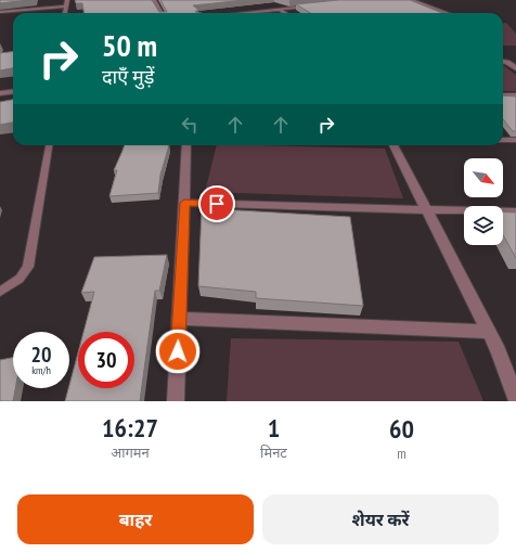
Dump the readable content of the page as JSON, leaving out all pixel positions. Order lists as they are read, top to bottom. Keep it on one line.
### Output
{"north":"bottom right","page":{"turn":["50 m","दाएँ मुड़ें"],"speed":"20 km/h","limit":"30","eta":["16:27","आगमन","1","मिनट","60","m"],"buttons":["बाहर","शेयर करें"]}}
